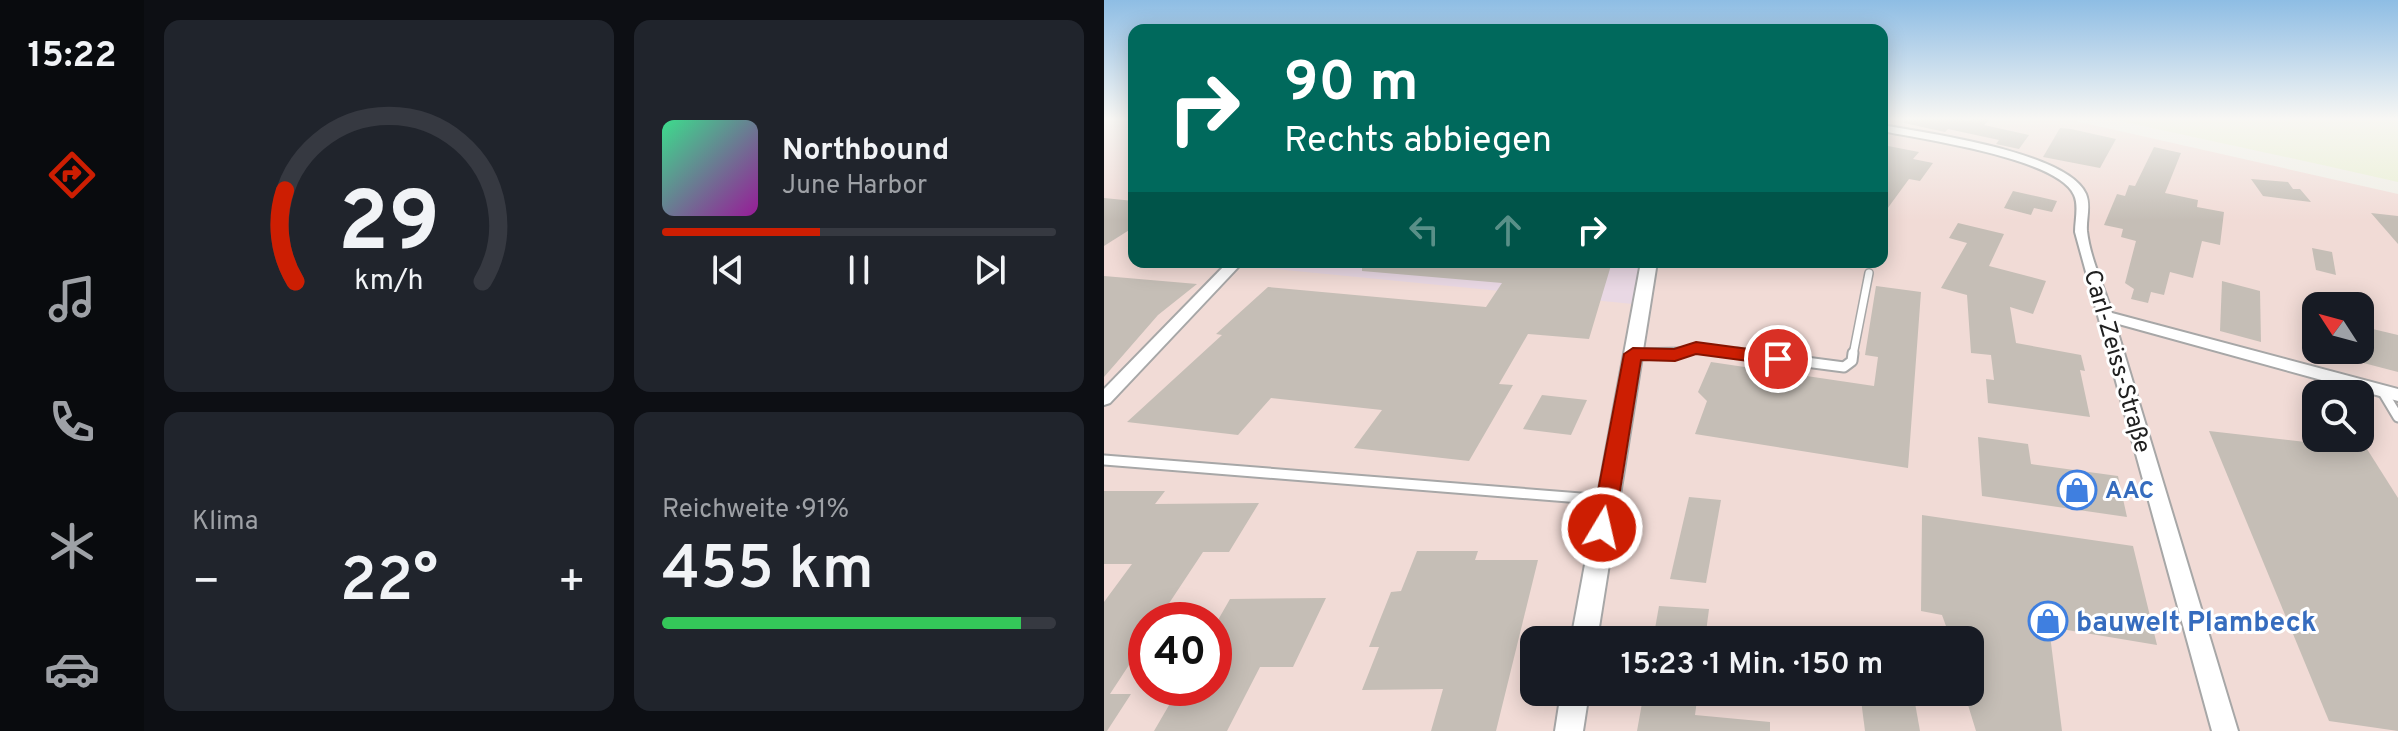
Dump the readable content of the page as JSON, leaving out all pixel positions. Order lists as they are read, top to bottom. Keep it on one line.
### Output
{"streets":{"street":["Carl-Zeiss-Straße"]},"places":{"shop":["AAC","bauwelt Plambeck"]},"north":"top left","page":{"tabs":"15:22","turn":["90 m","Rechts abbiegen"],"song":["Northbound","June Harbor"],"tile":["Klima",["Reichweite · 91%","455 km"]],"heat":["−","22°","+"],"limit":"40","trip":"15:23 · 1 Min. · 150 m","gauge":["29","km/h"]}}
